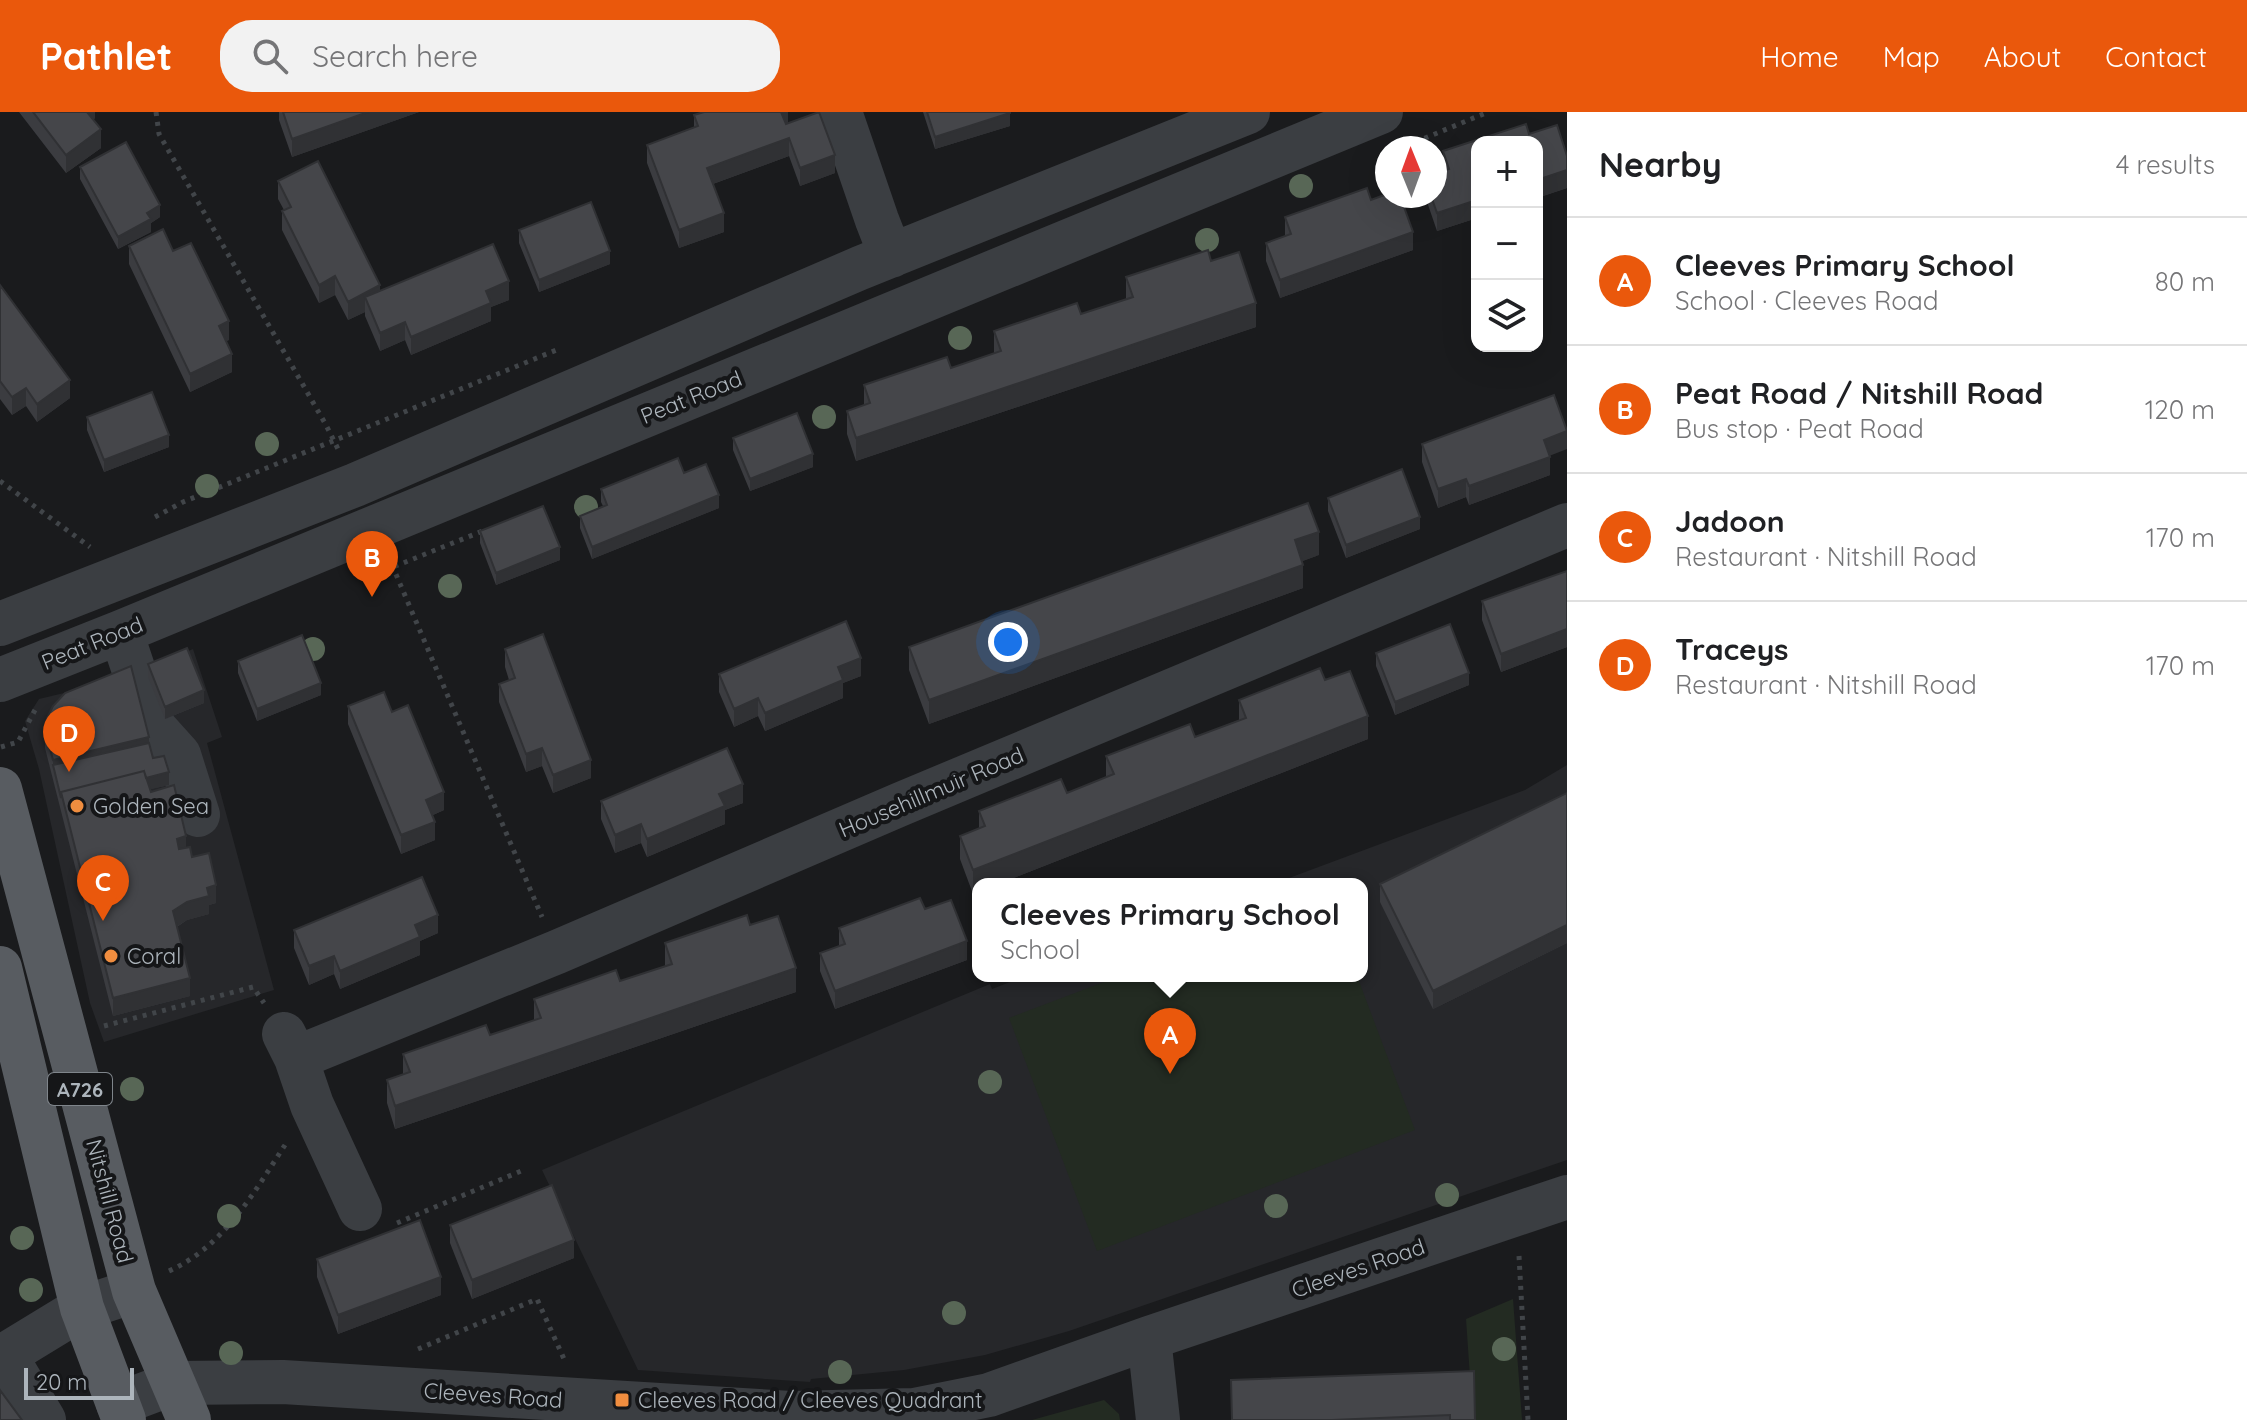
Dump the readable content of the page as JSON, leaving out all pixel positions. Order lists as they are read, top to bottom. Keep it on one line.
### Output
{"streets":{"main road":["A726","Nitshill Road"],"street":["Peat Road","Househillmuir Road","Cleeves Road"]},"crossings":[["A726","Cleeves Road"],["Nitshill Road","Cleeves Road"]],"places":{"other":["Golden Sea","Coral"],"transit":["Cleeves Road / Cleeves Quadrant"]},"scale_bar":"20 m","north":"top","page":{"header":"Pathlet","search":"Search here","nav":["Home","Map","About","Contact"],"heading":["Nearby","4 results"],"map_buttons":["+","−"],"list":[{"mark":"A","name":"Cleeves Primary School","note":"School · Cleeves Road","value":"80 m"},{"mark":"B","name":"Peat Road / Nitshill Road","note":"Bus stop · Peat Road","value":"120 m"},{"mark":"C","name":"Jadoon","note":"Restaurant · Nitshill Road","value":"170 m"},{"mark":"D","name":"Traceys","note":"Restaurant · Nitshill Road","value":"170 m"}],"pins":["B","D","C","A"],"popup":["Cleeves Primary School","School"],"scale":"20 m"}}
